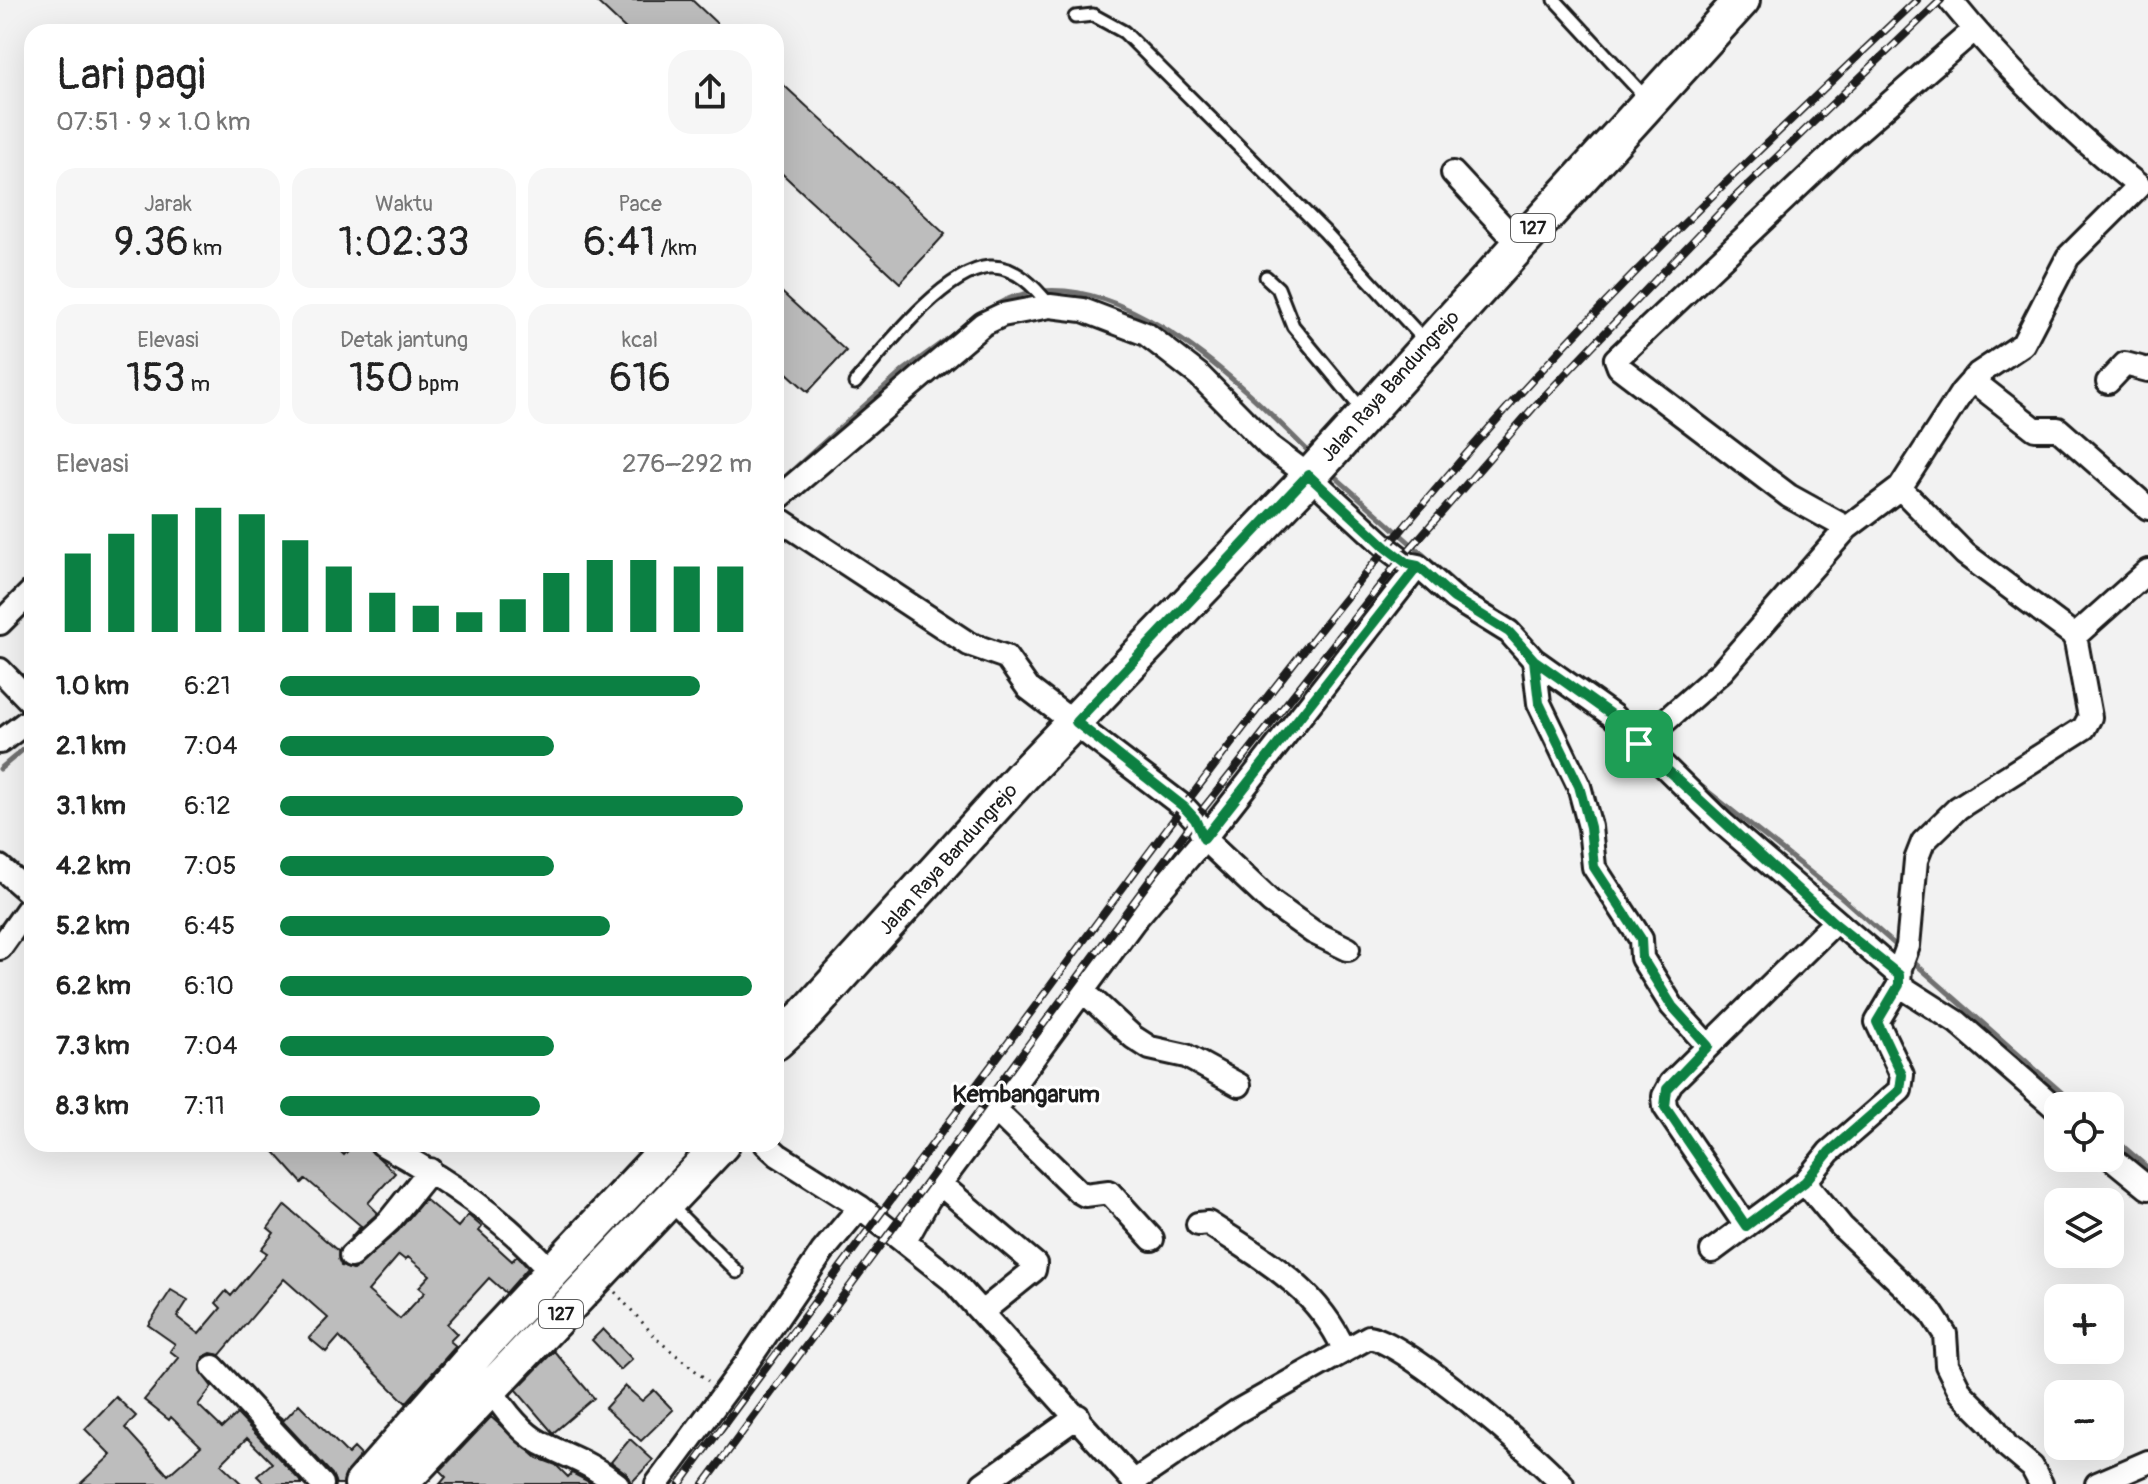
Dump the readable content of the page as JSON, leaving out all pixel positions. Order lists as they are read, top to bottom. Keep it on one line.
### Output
{"streets":{"main road":["127","Jalan Raya Bandungrejo"]},"districts":["Kembangarum"],"page":{"heading":["Lari pagi","07:51 · 9 × 1.0 km"],"stats":[["Jarak","9.36 km"],["Waktu","1:02:33"],["Pace","6:41 /km"],["Elevasi","153 m"],["Detak jantung","150 bpm"],["kcal","616"]],"chart":["Elevasi","276–292 m"],"list":[{"name":"1.0 km","note":"6:21"},{"name":"2.1 km","note":"7:04"},{"name":"3.1 km","note":"6:12"},{"name":"4.2 km","note":"7:05"},{"name":"5.2 km","note":"6:45"},{"name":"6.2 km","note":"6:10"},{"name":"7.3 km","note":"7:04"},{"name":"8.3 km","note":"7:11"}],"map_buttons":["+","−"]}}
